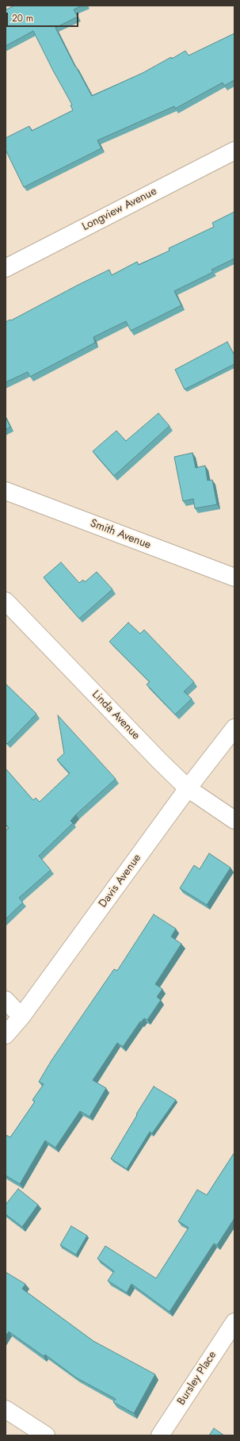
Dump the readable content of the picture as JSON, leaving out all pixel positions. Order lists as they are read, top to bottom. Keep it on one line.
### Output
{"streets":{"street":["Longview Avenue","Smith Avenue","Linda Avenue","Davis Avenue","Bursley Place"]},"crossings":[["Linda Avenue","Davis Avenue"]],"scale_bar":"20 m"}
